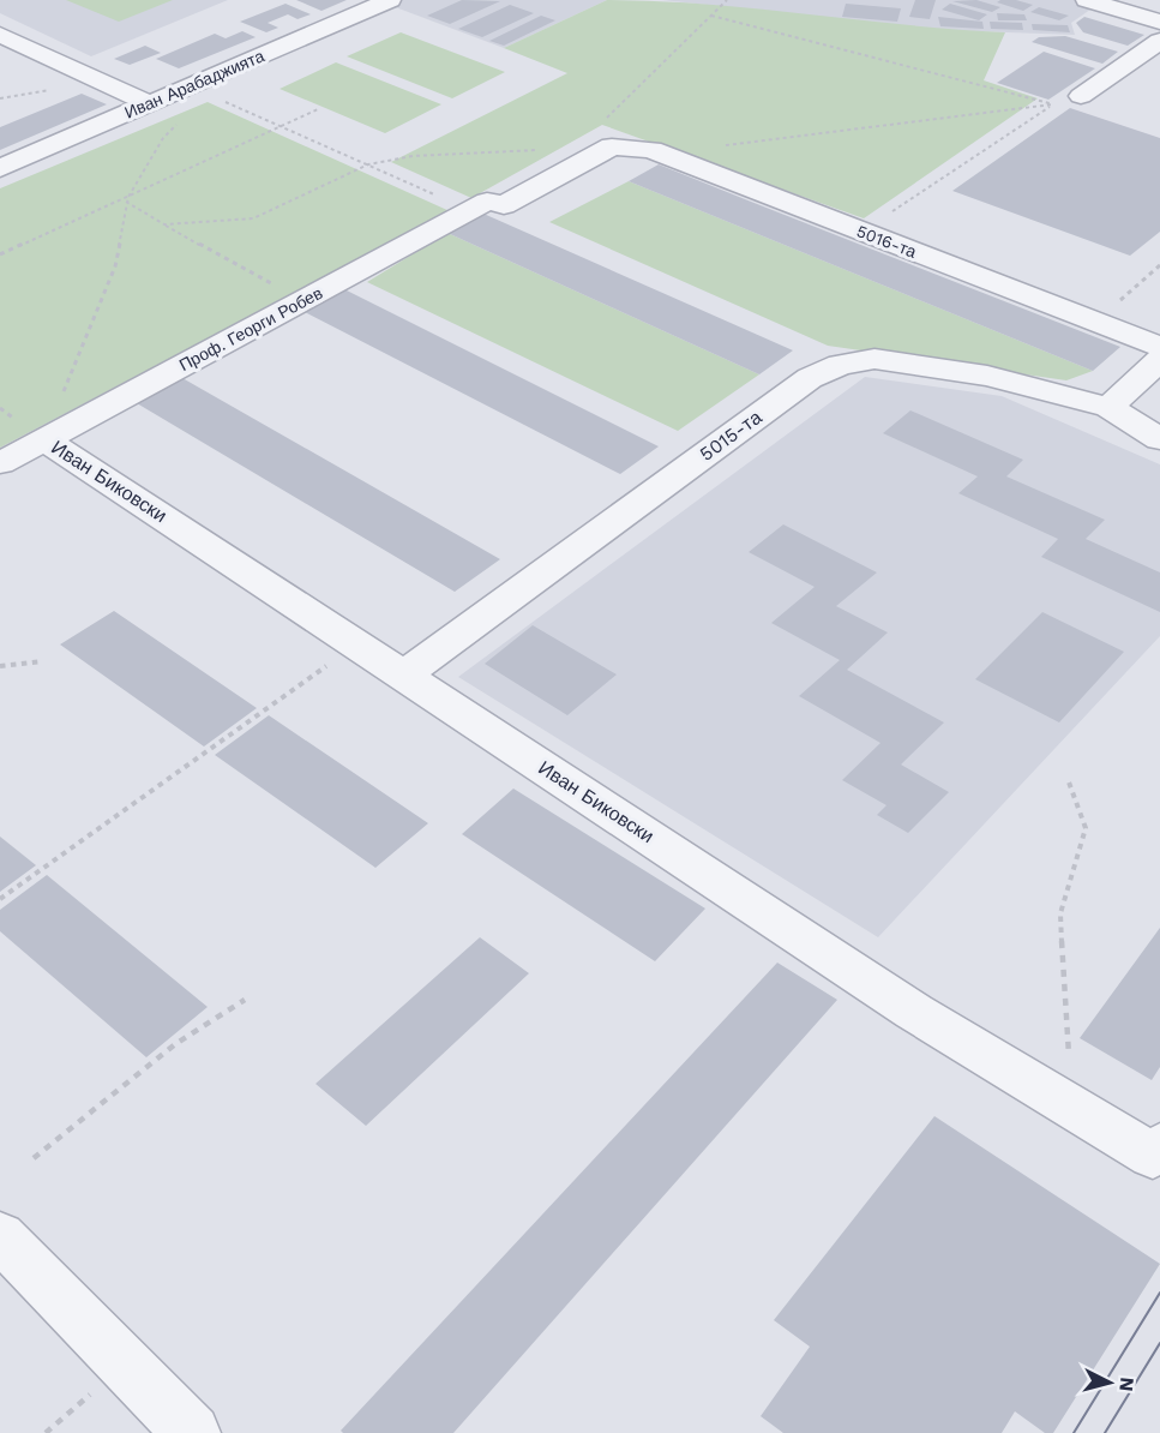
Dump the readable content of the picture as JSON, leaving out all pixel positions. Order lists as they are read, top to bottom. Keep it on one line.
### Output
{"streets":{"street":["Иван Арабаджията","5016-та","Проф. Георги Робев","5015-та","Иван Биковски"]},"crossings":[["5016-та","Проф. Георги Робев"],["Проф. Георги Робев","Иван Биковски"],["5015-та","Иван Биковски"]],"north":"right"}
